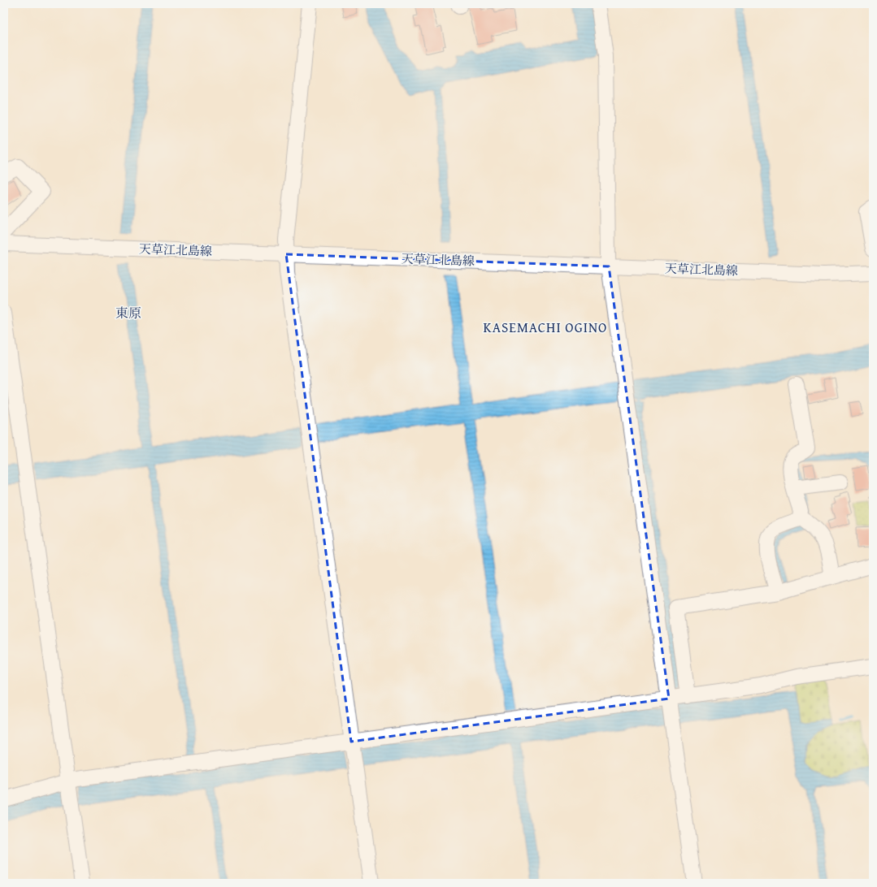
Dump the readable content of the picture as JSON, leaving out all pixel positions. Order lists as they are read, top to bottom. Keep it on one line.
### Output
{"streets":{"street":["天草江北島線"]},"districts":["東原","KASEMACHI OGINO"]}
